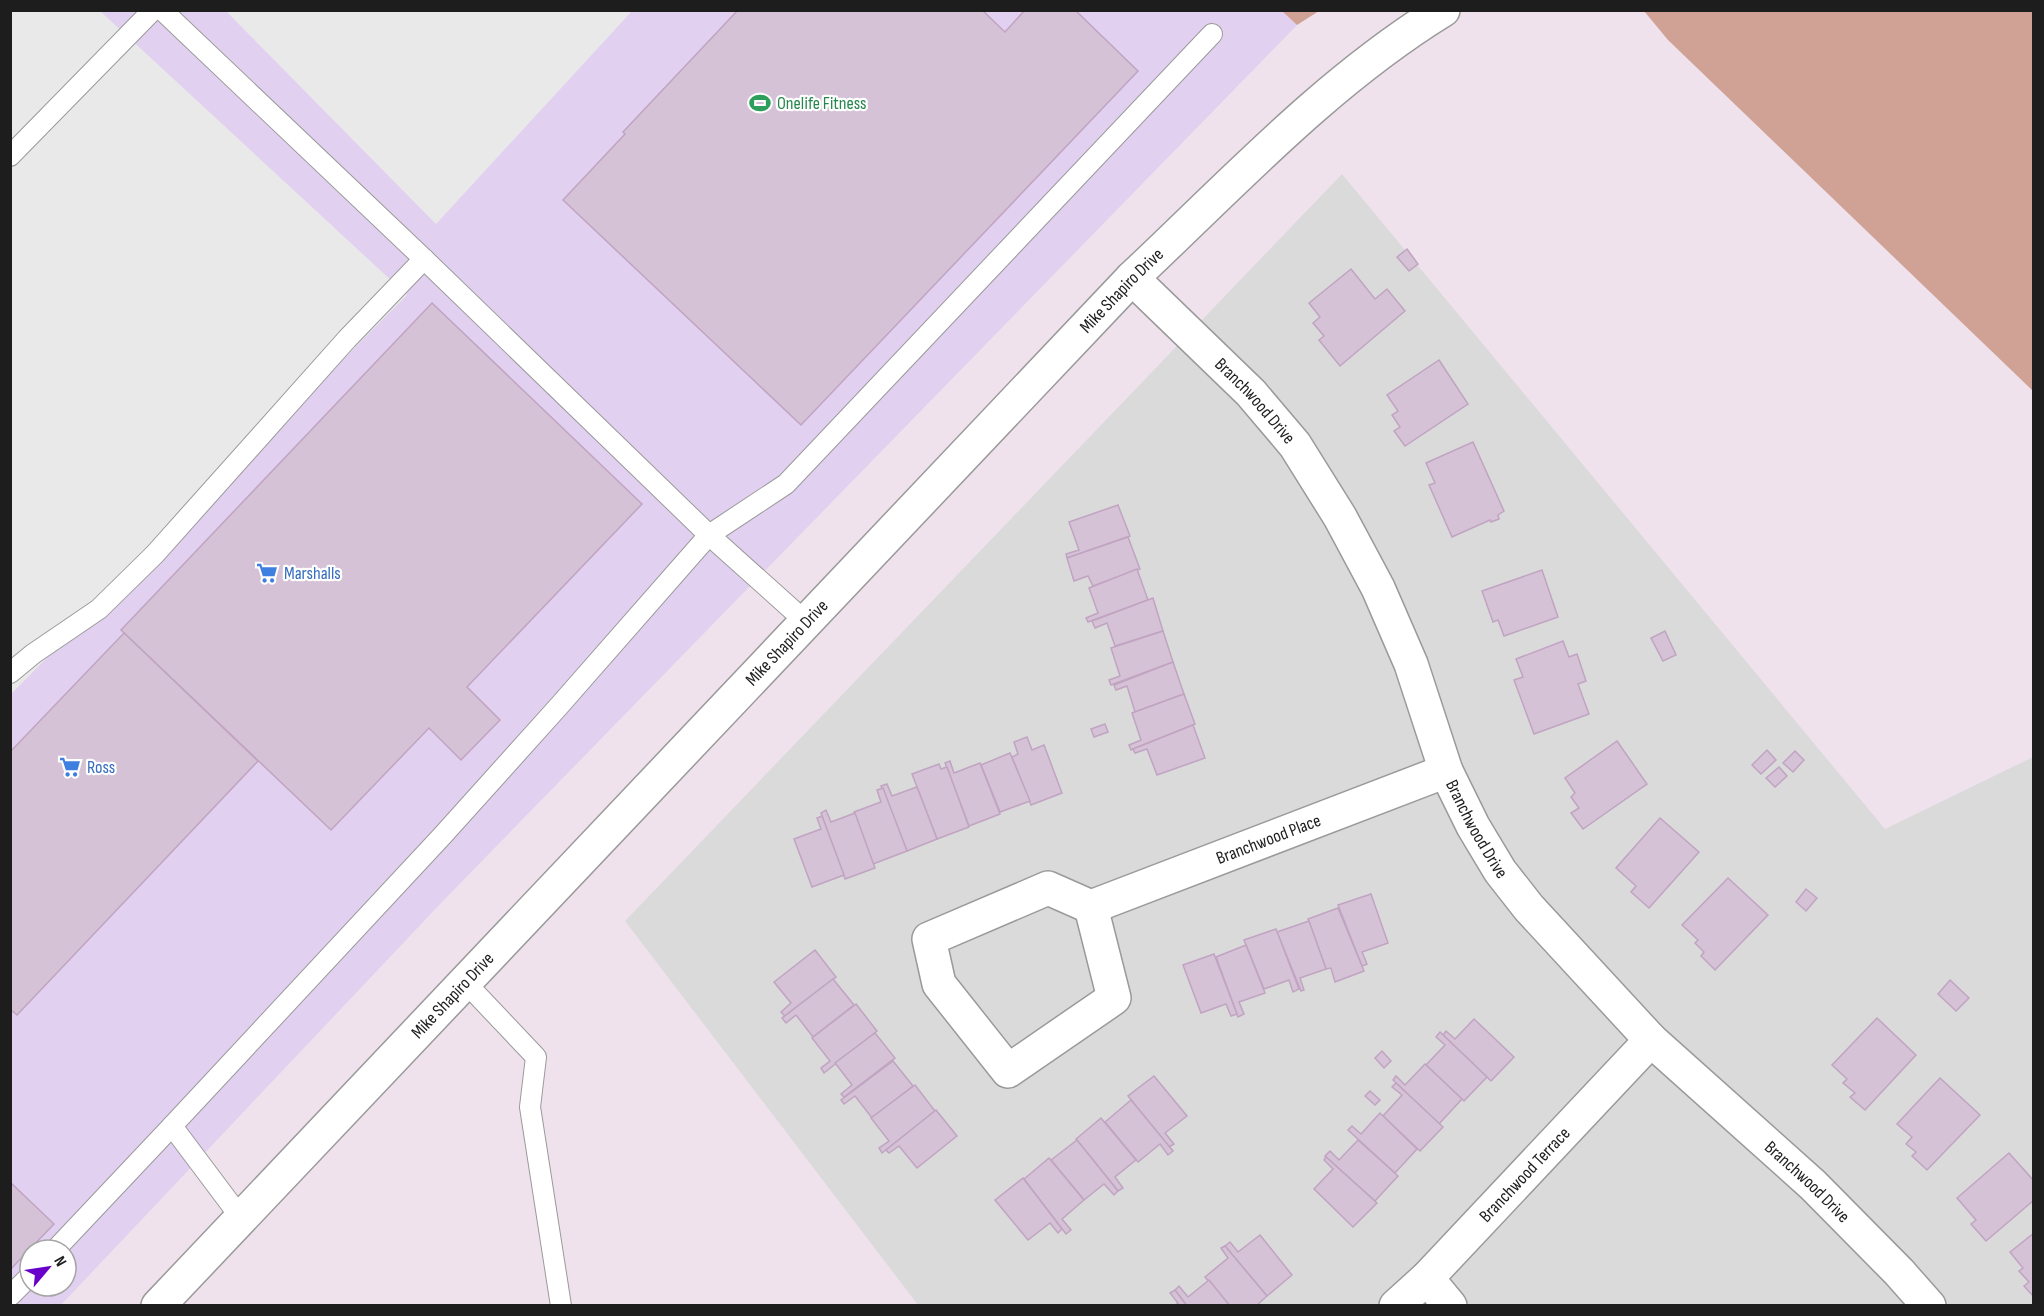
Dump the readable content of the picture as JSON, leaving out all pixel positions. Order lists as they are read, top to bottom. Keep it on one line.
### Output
{"streets":{"street":["Mike Shapiro Drive","Branchwood Drive","Branchwood Place","Branchwood Terrace"]},"crossings":[["Mike Shapiro Drive","Branchwood Drive"],["Branchwood Drive","Branchwood Place"],["Branchwood Drive","Branchwood Terrace"]],"places":{"sports":["Onelife Fitness"],"supermarket":["Marshalls","Ross"]},"north":"top right"}
